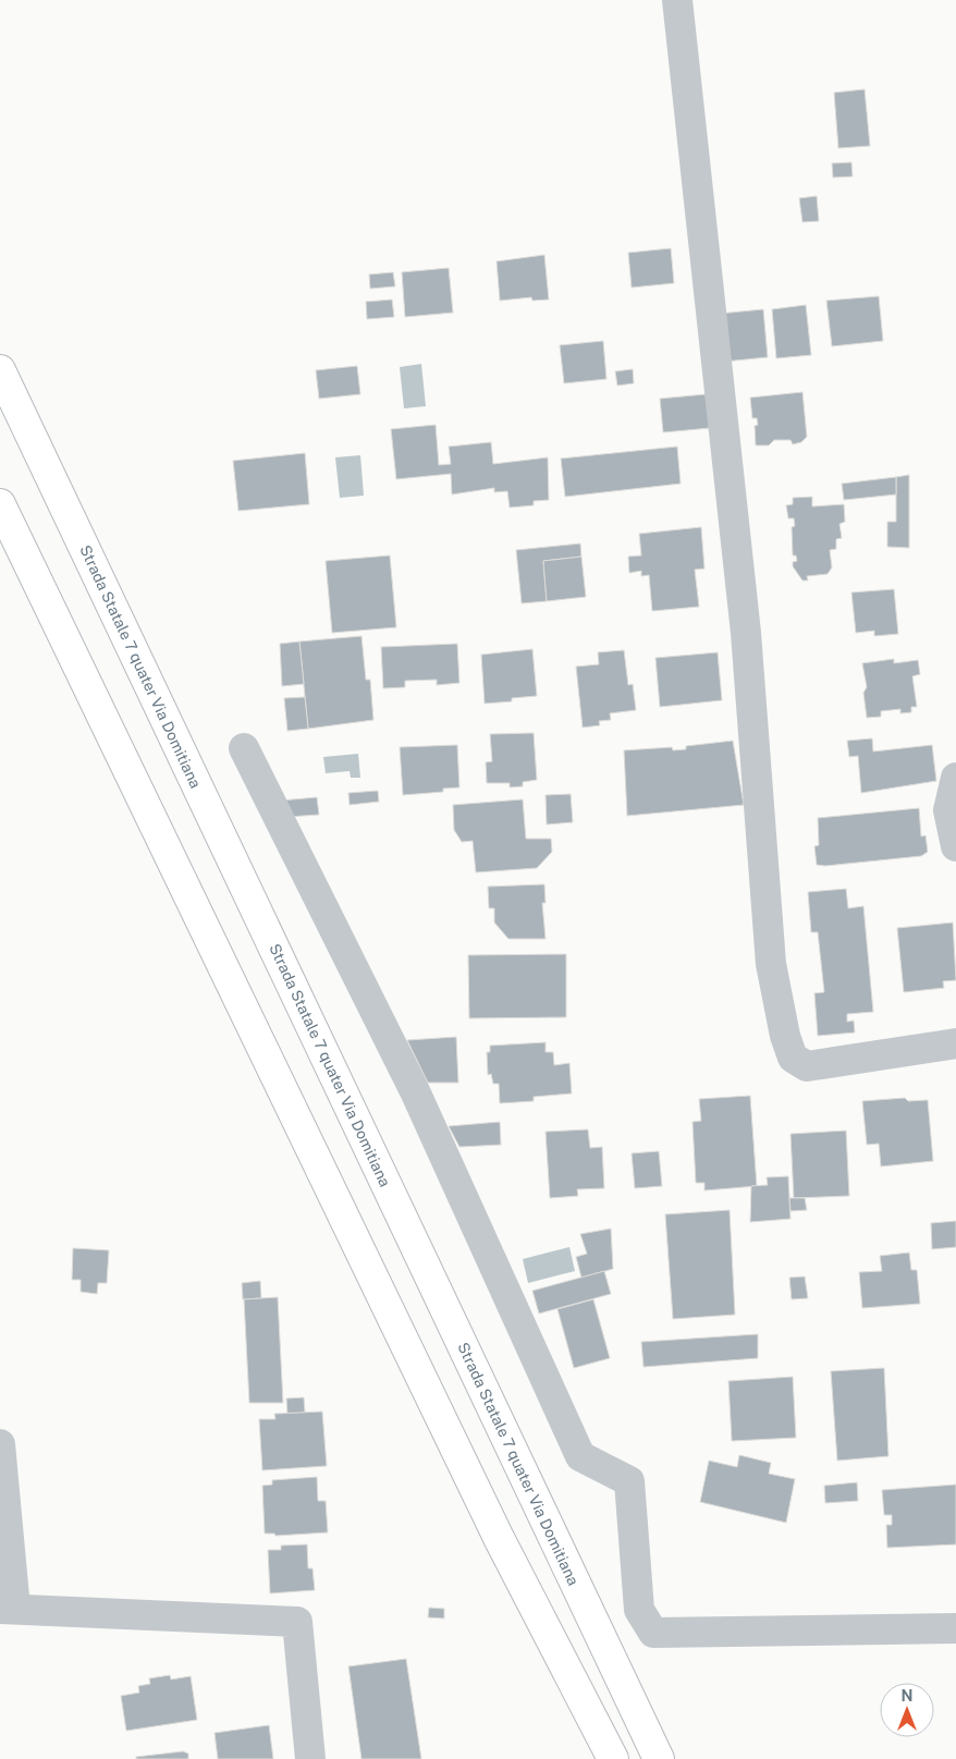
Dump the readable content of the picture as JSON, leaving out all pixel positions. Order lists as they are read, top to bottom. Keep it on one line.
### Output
{"streets":{"highway":["Strada Statale 7 quater Via Domitiana"]},"north":"top"}
